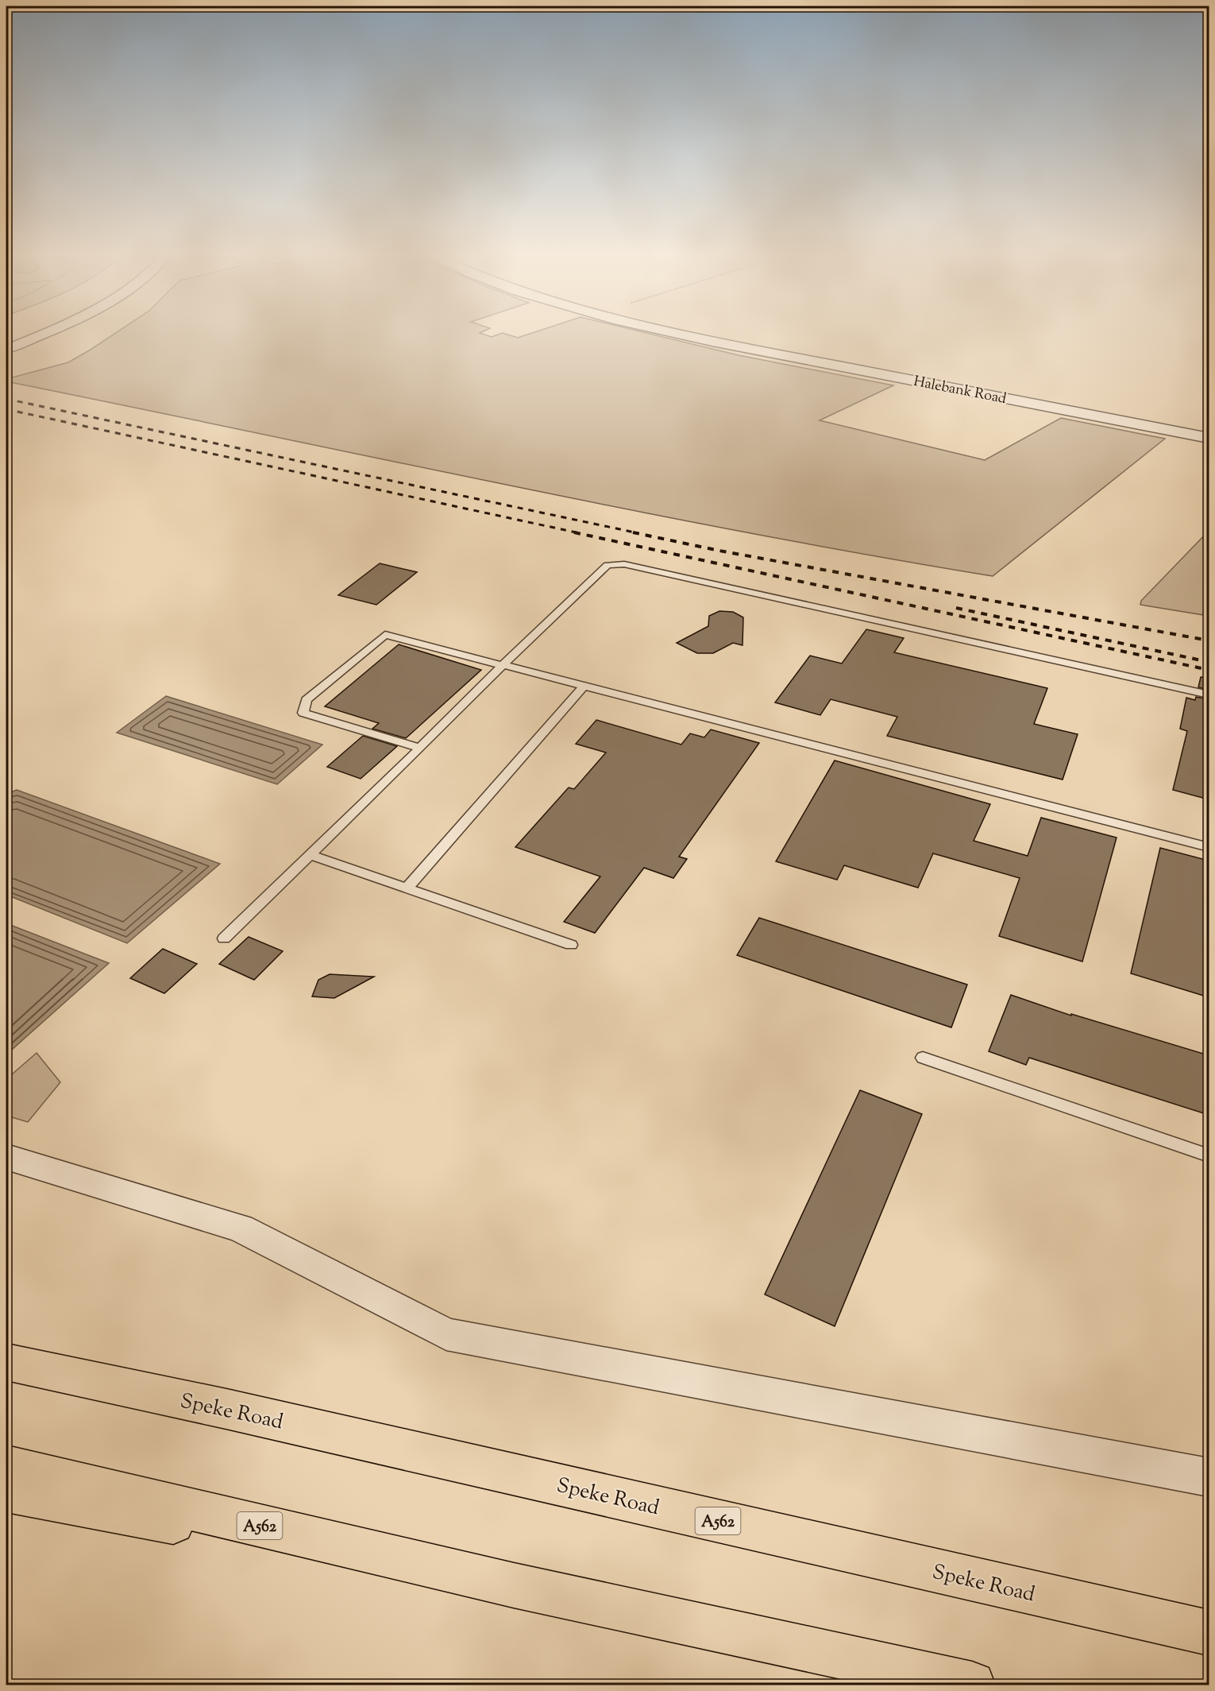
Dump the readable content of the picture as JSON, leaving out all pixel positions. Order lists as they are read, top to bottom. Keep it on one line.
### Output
{"streets":{"highway":["Speke Road","A562"],"street":["Halebank Road"]}}
